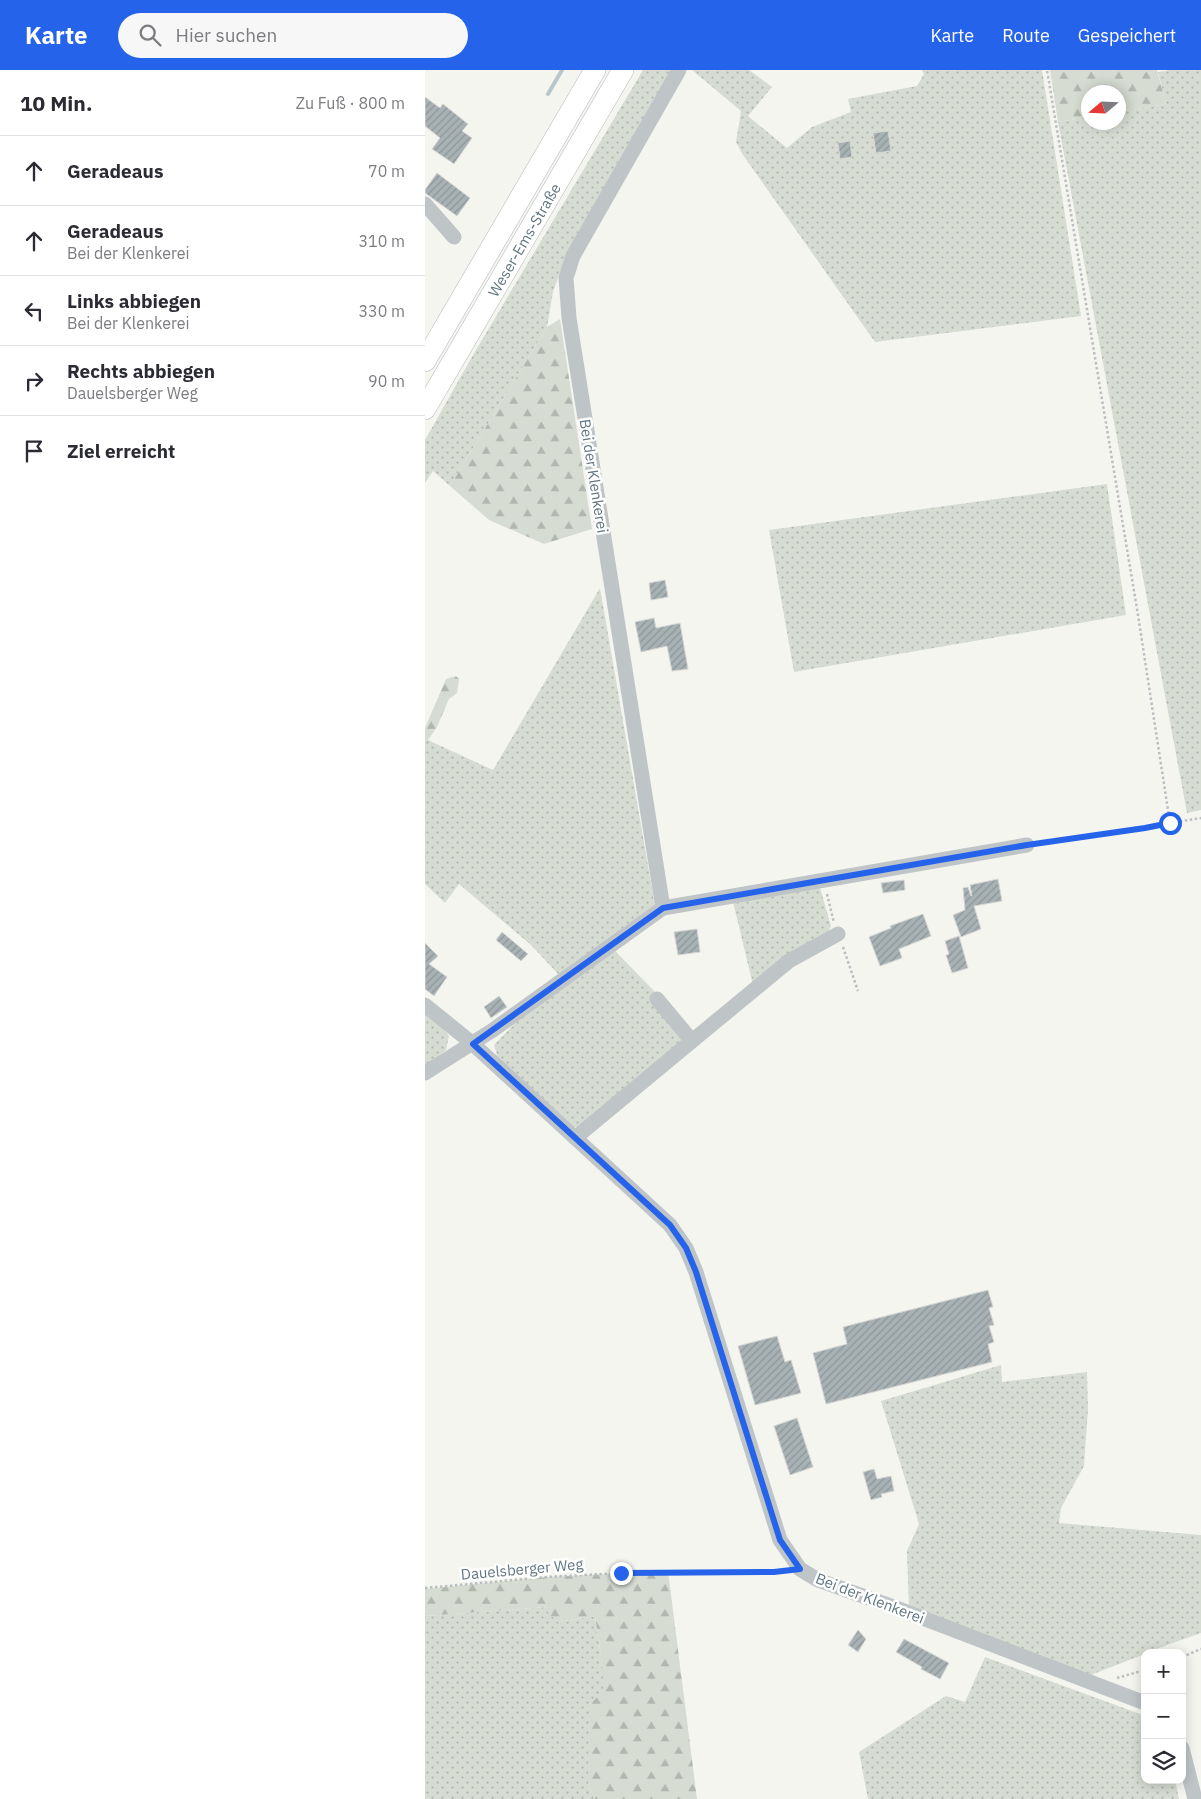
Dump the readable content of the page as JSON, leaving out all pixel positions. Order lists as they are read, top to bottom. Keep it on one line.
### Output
{"streets":{"highway":["Weser-Ems-Straße"],"street":["Bei der Klenkerei"],"path":["Dauelsberger Weg"]},"crossings":[["Bei der Klenkerei","Dauelsberger Weg"]],"north":"left","page":{"header":"Karte","search":"Hier suchen","nav":["Karte","Route","Gespeichert"],"heading":["10 Min.","Zu Fuß · 800 m"],"list":[["Geradeaus","70 m"],["Geradeaus","Bei der Klenkerei","310 m"],["Links abbiegen","Bei der Klenkerei","330 m"],["Rechts abbiegen","Dauelsberger Weg","90 m"],"Ziel erreicht"],"map_buttons":["+","−"]}}
